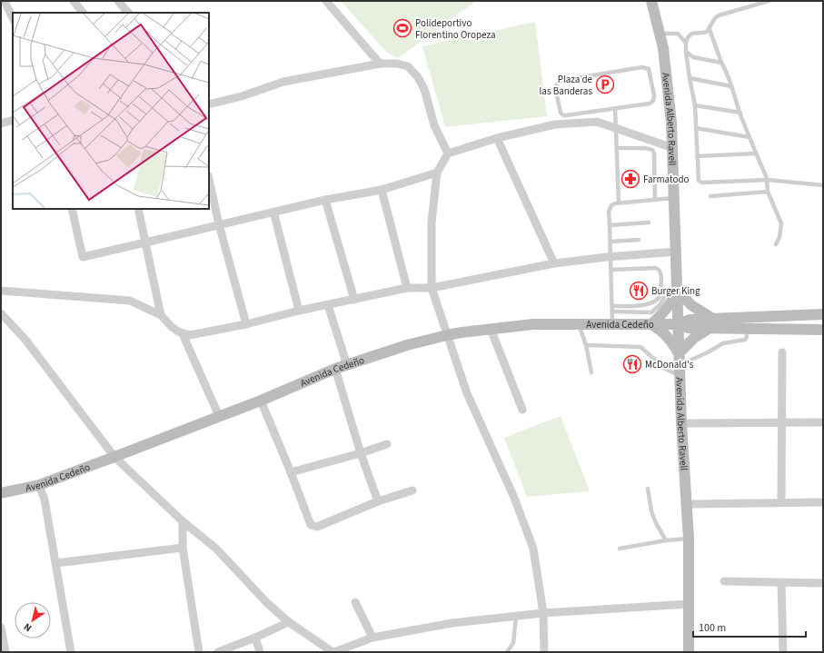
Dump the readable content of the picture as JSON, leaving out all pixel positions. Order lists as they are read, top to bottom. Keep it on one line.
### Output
{"streets":{"street":["Avenida Alberto Ravell","Avenida Cedeño"]},"crossings":[["Avenida Alberto Ravell","Avenida Cedeño"]],"places":{"sports":["Polideportivo Florentino Oropeza"],"parking":["Plaza de las Banderas"],"pharmacy":["Farmatodo"],"restaurant":["Burger King","McDonald's"]},"scale_bar":"100 m","north":"bottom left"}
